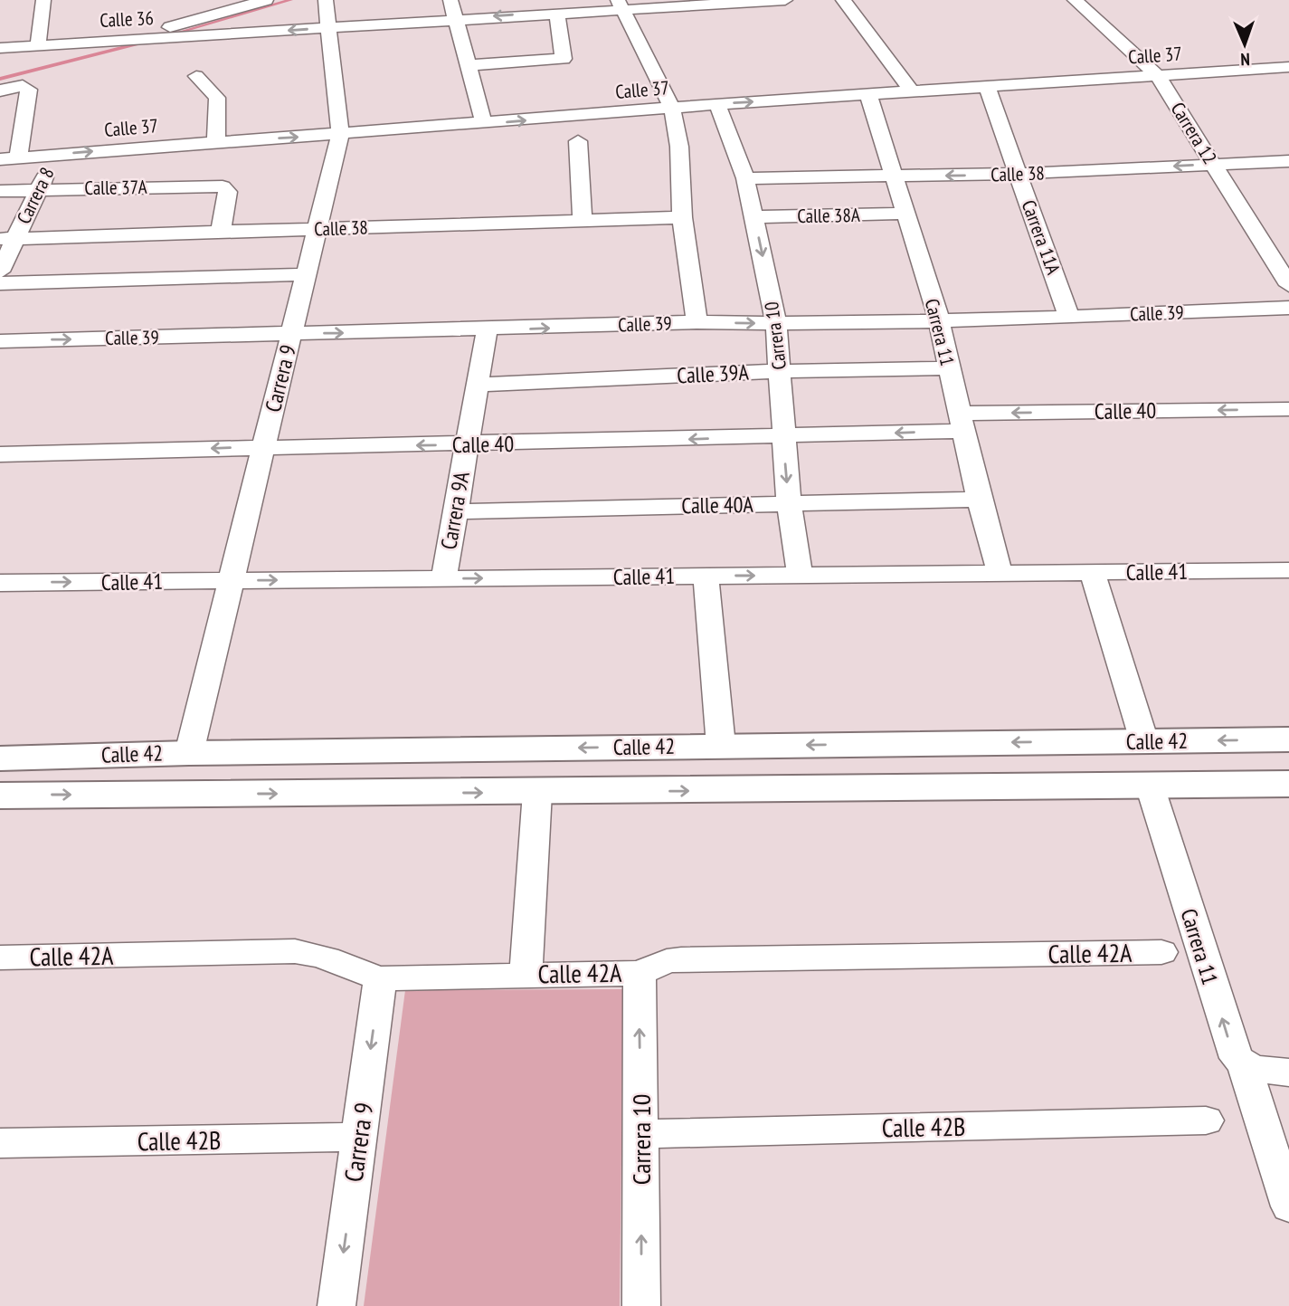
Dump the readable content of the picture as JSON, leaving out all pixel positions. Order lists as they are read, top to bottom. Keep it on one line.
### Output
{"streets":{"main road":["Calle 42"],"street":["Calle 36","Calle 37","Carrera 12","Calle 38","Calle 37A","Carrera 8","Calle 38A","Carrera 11A","Calle 39","Carrera 11","Carrera 10","Calle 39A","Carrera 9","Calle 40","Calle 40A","Carrera 9A","Calle 41","Calle 42A","Calle 42B"]},"crossings":[["Calle 36","Carrera 9"],["Calle 37","Carrera 12"],["Calle 37","Carrera 8"],["Calle 37","Carrera 11A"],["Calle 37","Carrera 11"],["Calle 37","Carrera 10"],["Calle 37","Carrera 9"],["Carrera 12","Calle 38"],["Calle 38","Calle 37A"],["Calle 38","Carrera 8"],["Calle 38","Carrera 11A"],["Calle 38","Carrera 11"],["Calle 38","Carrera 10"],["Calle 38","Carrera 9"],["Calle 37A","Carrera 8"],["Calle 38A","Carrera 11"],["Calle 38A","Carrera 10"],["Carrera 11A","Calle 39"],["Calle 39","Carrera 11"],["Calle 39","Carrera 10"],["Calle 39","Carrera 9"],["Calle 39","Carrera 9A"],["Carrera 11","Calle 39A"],["Carrera 11","Calle 40"],["Carrera 11","Calle 40A"],["Carrera 11","Calle 41"],["Carrera 11","Calle 42"],["Carrera 10","Calle 39A"],["Carrera 10","Calle 40"],["Carrera 10","Calle 40A"],["Carrera 10","Calle 41"],["Carrera 10","Calle 42A"],["Carrera 10","Calle 42B"],["Calle 39A","Carrera 9A"],["Carrera 9","Calle 40"],["Carrera 9","Calle 41"],["Carrera 9","Calle 42"],["Carrera 9","Calle 42A"],["Carrera 9","Calle 42B"],["Calle 40","Carrera 9A"],["Calle 40A","Carrera 9A"],["Carrera 9A","Calle 41"]],"one_way":["Calle 40","Calle 41"],"north":"bottom"}
